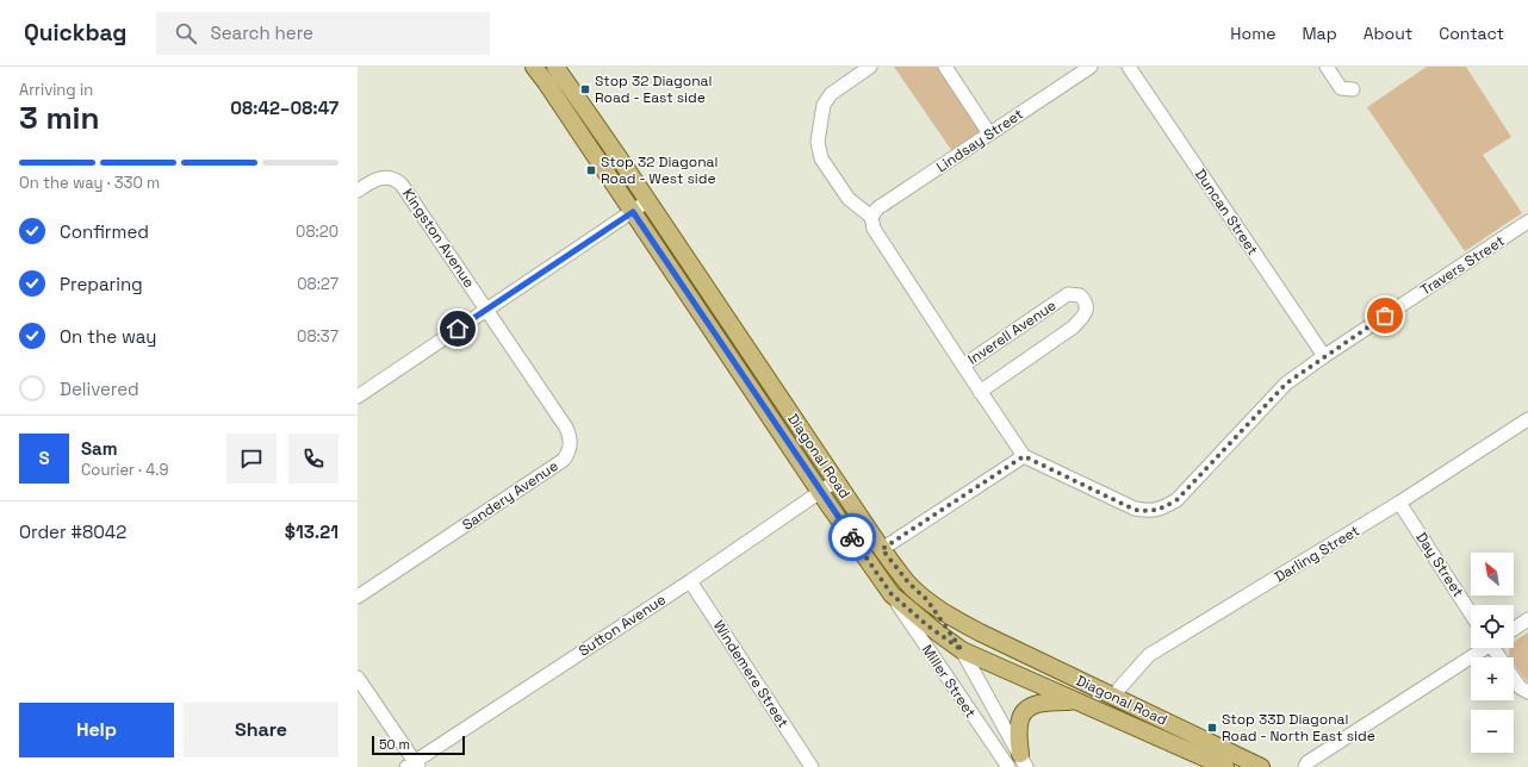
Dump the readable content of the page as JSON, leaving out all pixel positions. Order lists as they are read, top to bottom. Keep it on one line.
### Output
{"streets":{"main road":["Diagonal Road"],"street":["Lindsay Street","Duncan Street","Kingston Avenue","Travers Street","Inverell Avenue","Sandery Avenue","Darling Street","Day Street","Sutton Avenue","Windemere Street","Miller Street"]},"crossings":[["Lindsay Street","Inverell Avenue"],["Duncan Street","Travers Street"],["Kingston Avenue","Sandery Avenue"],["Travers Street","Inverell Avenue"],["Diagonal Road","Darling Street"],["Diagonal Road","Sutton Avenue"],["Diagonal Road","Miller Street"],["Darling Street","Day Street"],["Sutton Avenue","Windemere Street"]],"places":{"transit":["Stop 32 Diagonal Road - East side","Stop 32 Diagonal Road - West side","Stop 33D Diagonal Road - North East side"]},"scale_bar":"50 m","north":"top left","page":{"header":"Quickbag","search":"Search here","nav":["Home","Map","About","Contact"],"heading":["3 min","Arriving in","08:42–08:47"],"panel":["Sam","Courier · 4.9","Order #8042","$13.21"],"bar":"On the way · 330 m","list":[["Confirmed","08:20"],["Preparing","08:27"],["On the way","08:37"],"Delivered"],"round":"S","map_buttons":["+","−"],"buttons":["Help","Share"],"scale":"50 m"}}
